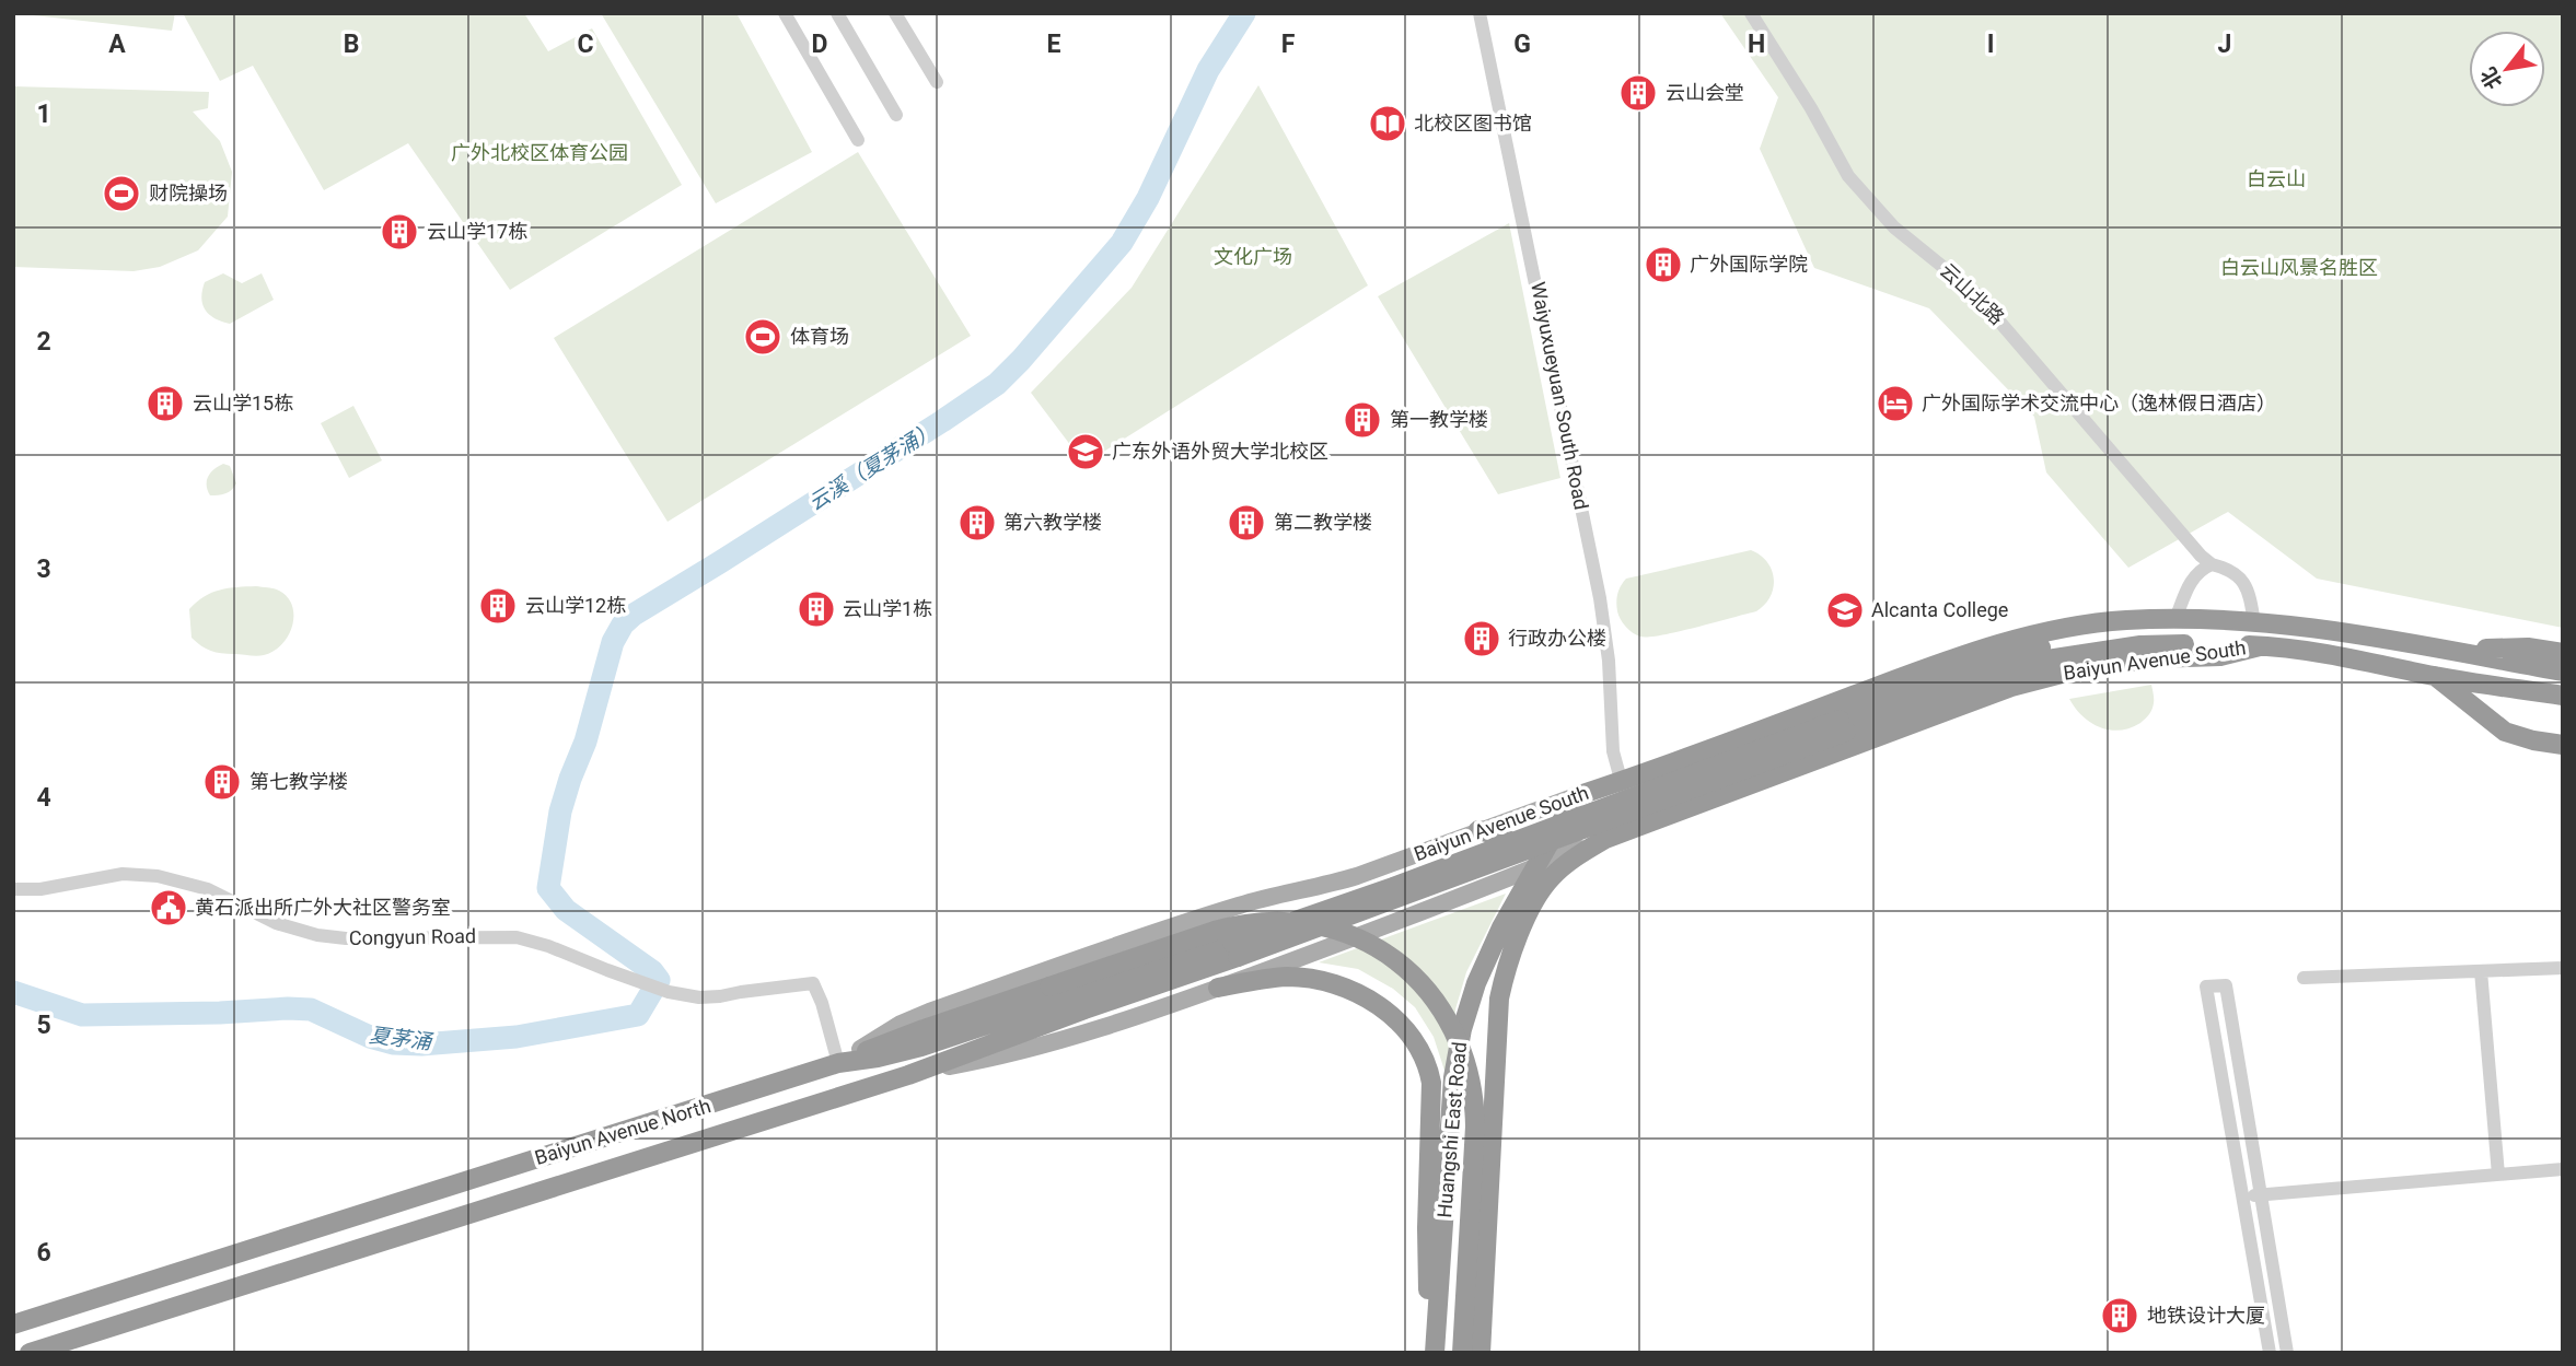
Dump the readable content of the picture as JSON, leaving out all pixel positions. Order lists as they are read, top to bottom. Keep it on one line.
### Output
{"streets":{"highway":["Baiyun Avenue South","Huangshi East Road","Baiyun Avenue North"],"street":["云山北路","Waiyuxueyuan South Road","Congyun Road"]},"crossings":[["云山北路","Baiyun Avenue South"],["Waiyuxueyuan South Road","Baiyun Avenue South"],["Baiyun Avenue South","Congyun Road"],["Baiyun Avenue South","Huangshi East Road"],["Baiyun Avenue South","Baiyun Avenue North"],["Congyun Road","Baiyun Avenue North"]],"water":["云溪（夏茅涌）","夏茅涌"],"parks":["广外北校区体育公园","白云山","文化广场","白云山风景名胜区"],"places":{"building":["云山会堂","云山学17栋","广外国际学院","云山学15栋","第一教学楼","第六教学楼","第二教学楼","云山学12栋","云山学1栋","行政办公楼","第七教学楼","地铁设计大厦"],"library":["北校区图书馆"],"sports":["财院操场","体育场"],"hotel":["广外国际学术交流中心（逸林假日酒店）"],"school or university":["广东外语外贸大学北校区","Alcanta College"],"public building":["黄石派出所广外大社区警务室"]},"north":"bottom left","grid":{"columns":["A","B","C","D","E","F","G","H","I","J"],"rows":["1","2","3","4","5","6"]}}
